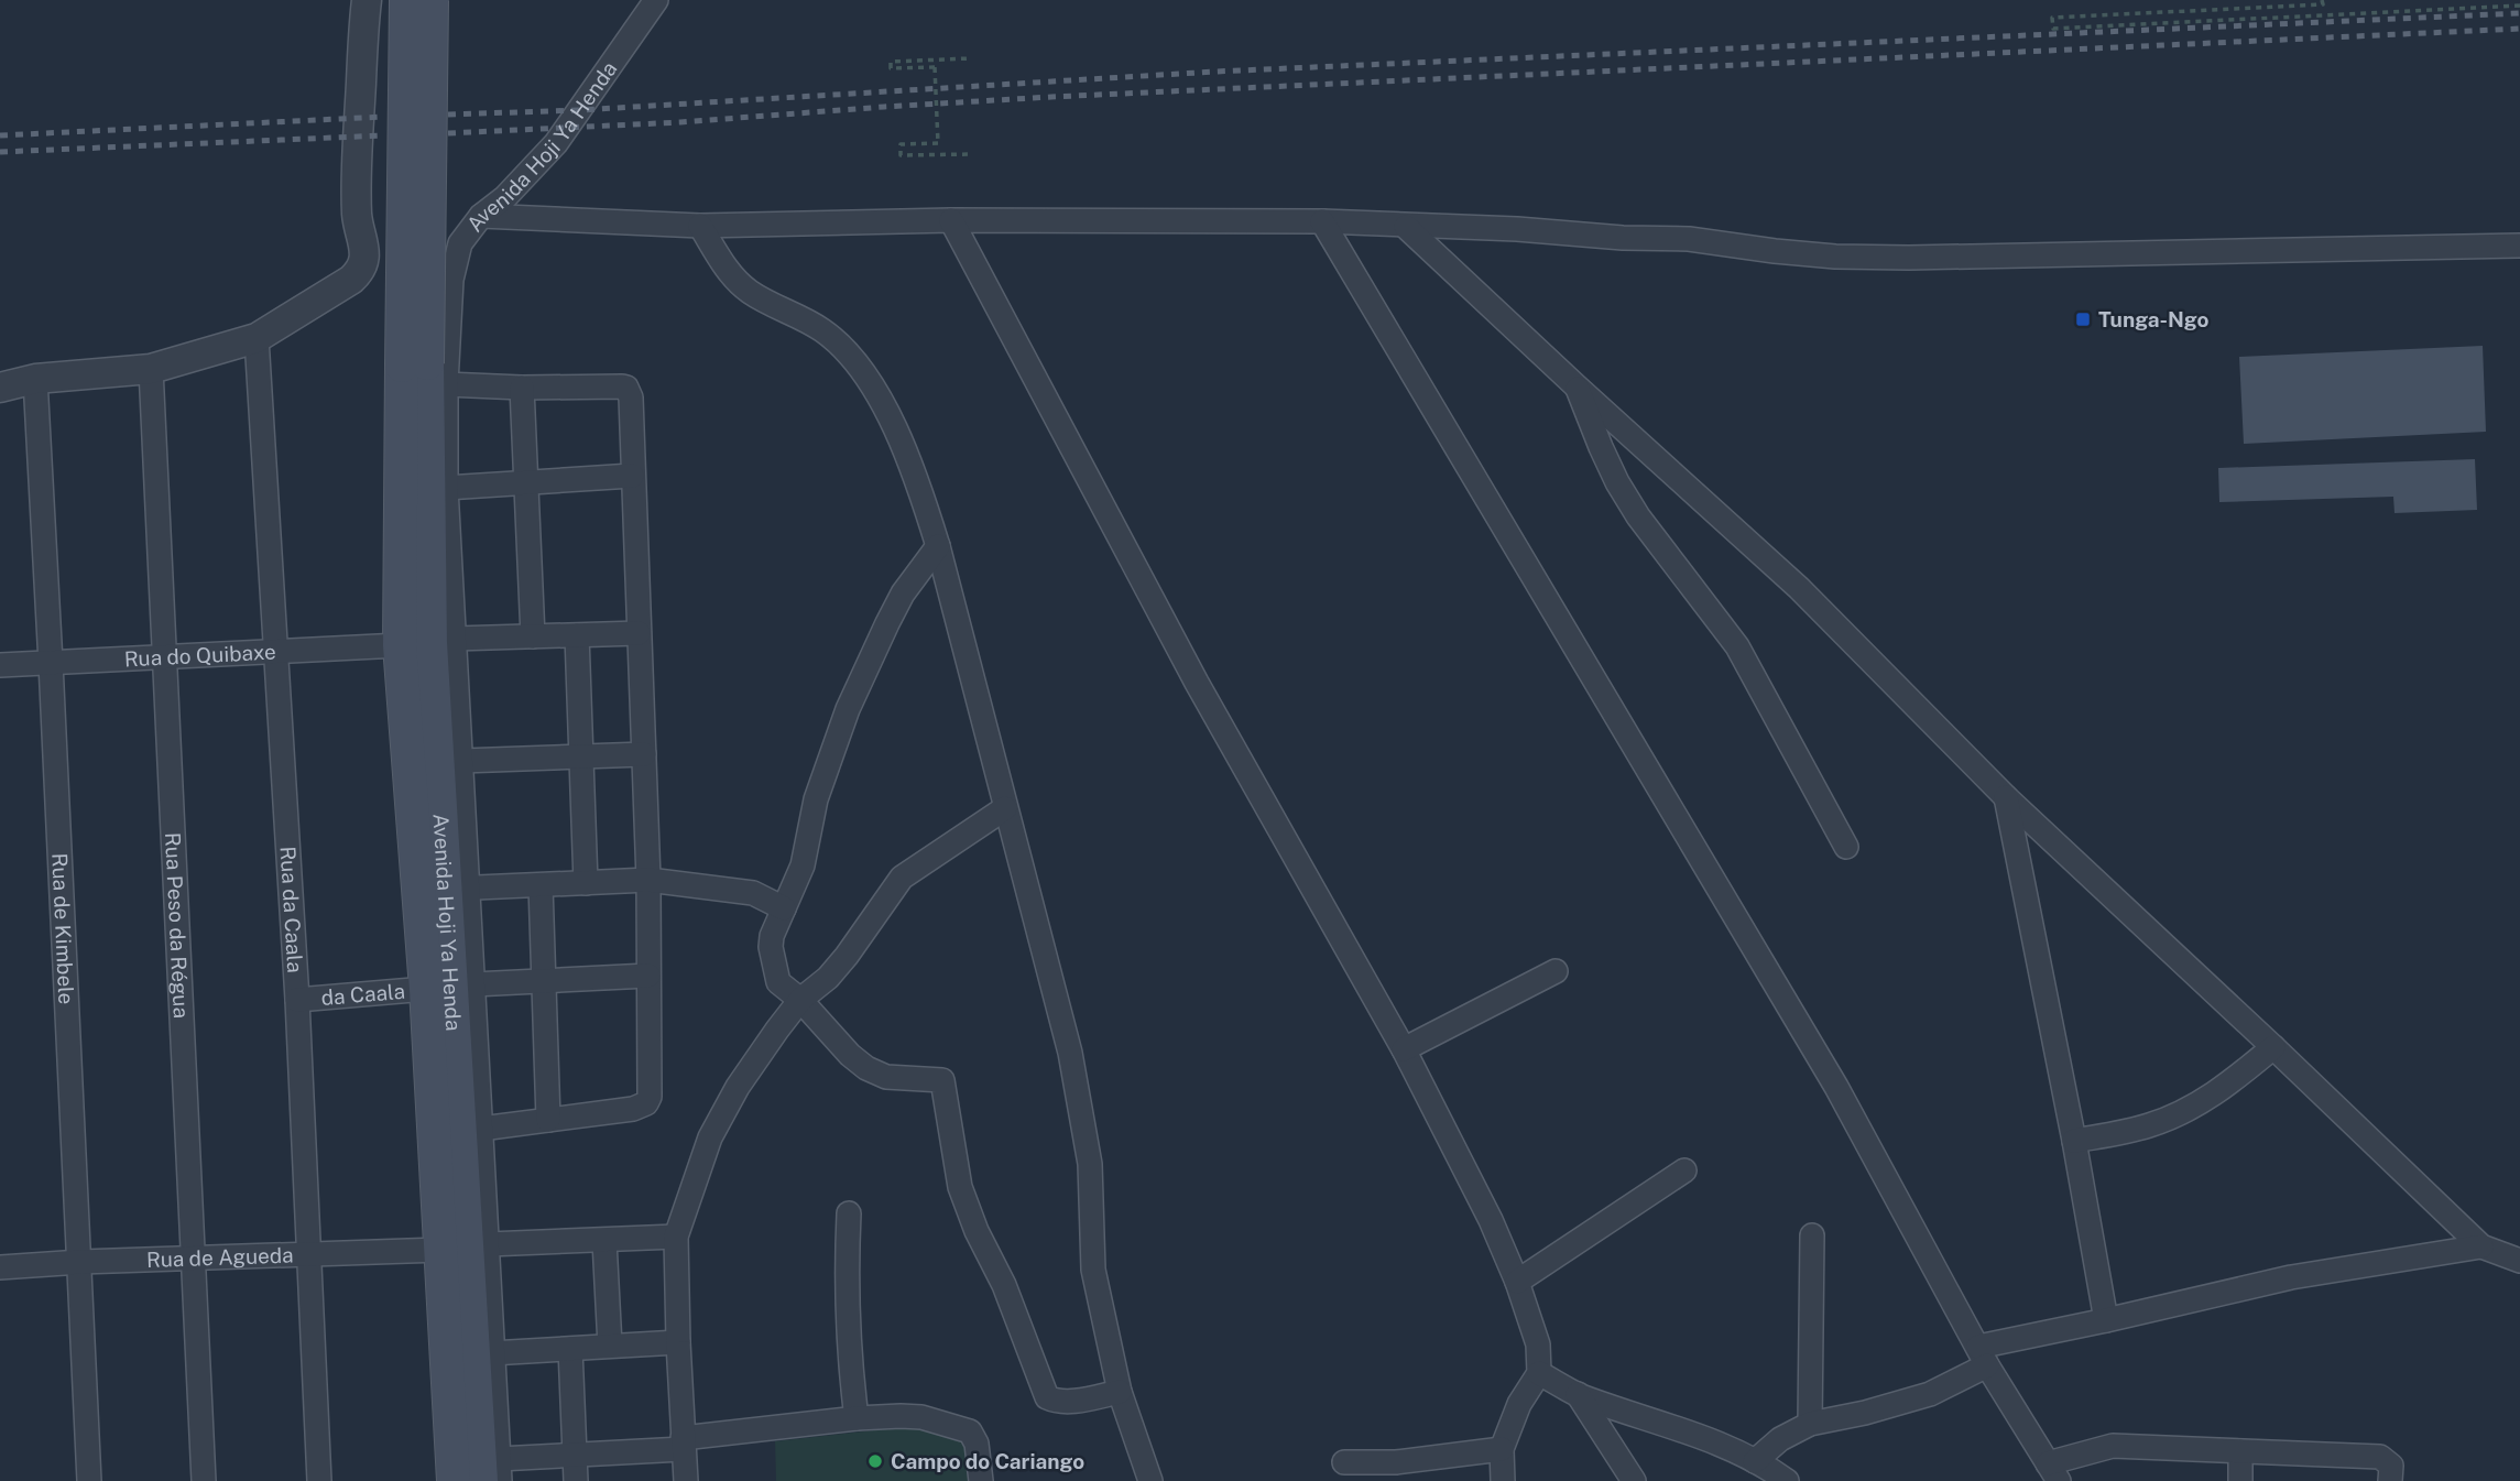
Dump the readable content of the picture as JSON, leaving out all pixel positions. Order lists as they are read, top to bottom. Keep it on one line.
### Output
{"streets":{"main road":["Avenida Hoji Ya Henda"],"street":["Rua do Quibaxe","Rua da Caala","Rua Peso da Régua","Rua de Kimbele","da Caala","Rua de Agueda"]},"crossings":[["Avenida Hoji Ya Henda","Rua do Quibaxe"],["Avenida Hoji Ya Henda","da Caala"],["Avenida Hoji Ya Henda","Rua de Agueda"],["Rua do Quibaxe","Rua da Caala"],["Rua do Quibaxe","Rua Peso da Régua"],["Rua do Quibaxe","Rua de Kimbele"],["Rua da Caala","da Caala"],["Rua da Caala","Rua de Agueda"],["Rua Peso da Régua","Rua de Agueda"],["Rua de Kimbele","Rua de Agueda"]],"places":{"transit":["Tunga-Ngo"],"other":["Campo do Cariango"]}}
